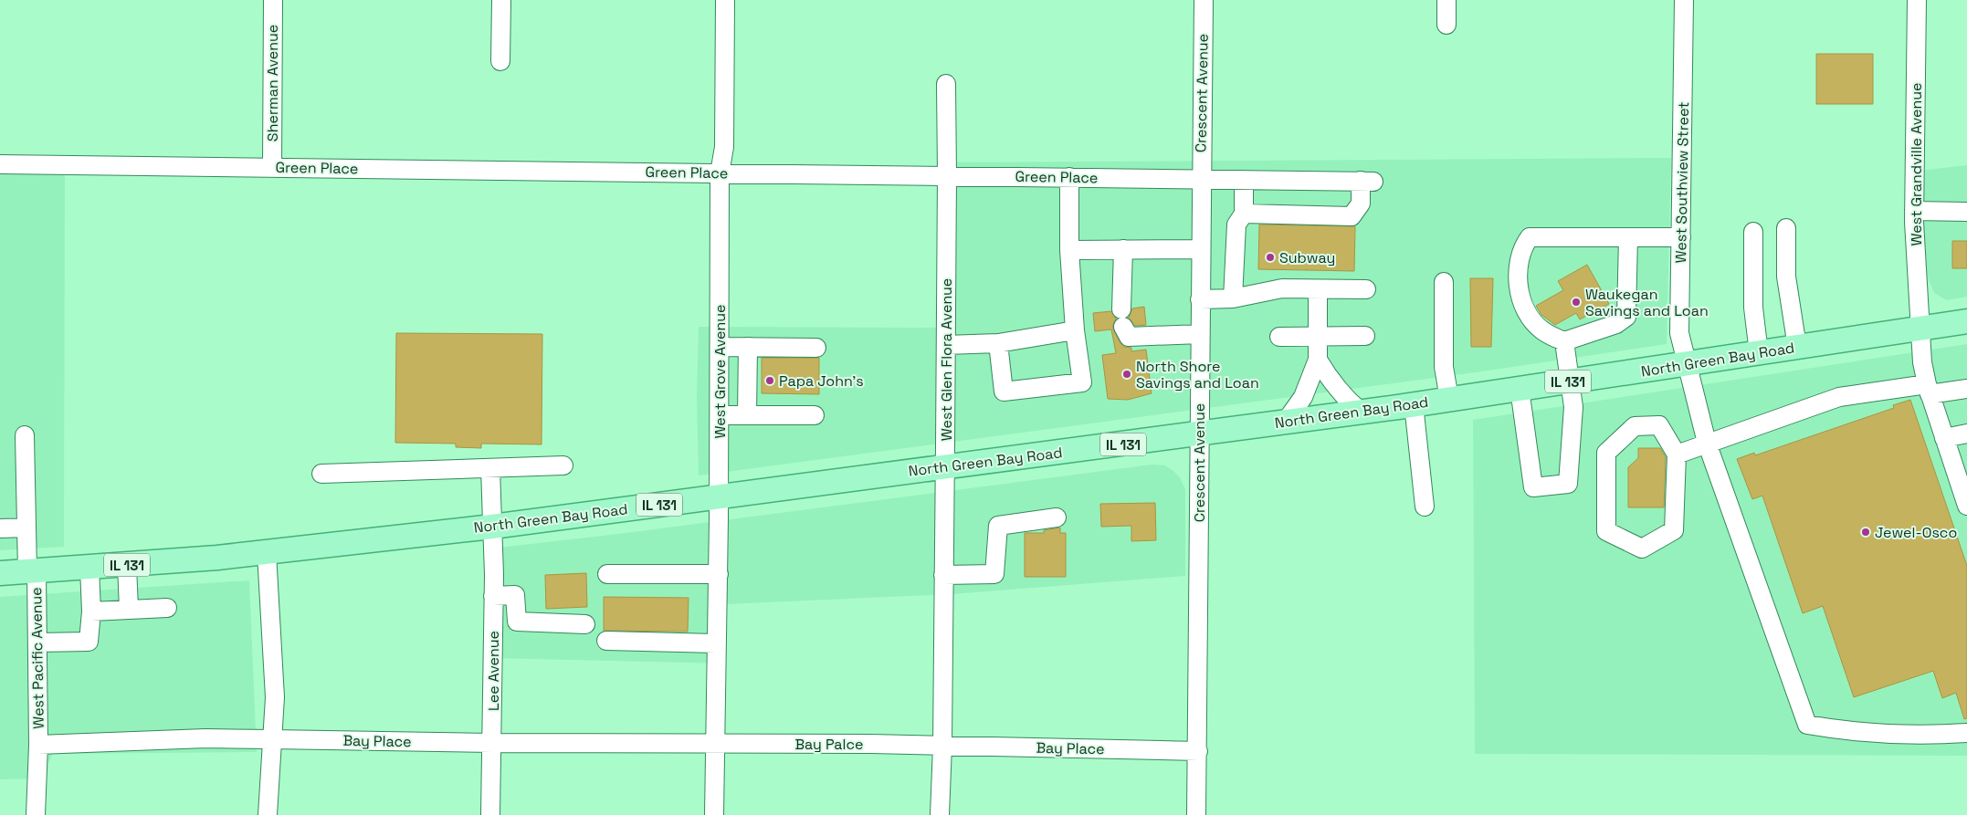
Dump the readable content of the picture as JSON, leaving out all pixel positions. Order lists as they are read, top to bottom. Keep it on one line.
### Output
{"streets":{"main road":["North Green Bay Road","IL 131"],"street":["Sherman Avenue","Crescent Avenue","West Grandville Avenue","Green Place","West Southview Street","West Glen Flora Avenue","West Grove Avenue","West Pacific Avenue","Lee Avenue","Bay Place","Bay Palce"]},"crossings":[["Sherman Avenue","Green Place"],["Crescent Avenue","Green Place"],["Crescent Avenue","North Green Bay Road"],["Crescent Avenue","Bay Place"],["West Grandville Avenue","North Green Bay Road"],["Green Place","West Glen Flora Avenue"],["Green Place","West Grove Avenue"],["West Southview Street","North Green Bay Road"],["West Glen Flora Avenue","North Green Bay Road"],["West Glen Flora Avenue","Bay Place"],["West Glen Flora Avenue","Bay Palce"],["North Green Bay Road","West Grove Avenue"],["North Green Bay Road","West Pacific Avenue"],["North Green Bay Road","Lee Avenue"],["West Grove Avenue","Bay Place"],["West Grove Avenue","Bay Palce"],["West Pacific Avenue","Bay Place"],["Lee Avenue","Bay Place"],["Bay Place","Bay Palce"]],"places":["Subway","Waukegan Savings and Loan","North Shore Savings and Loan","Papa John's","Jewel-Osco"]}
